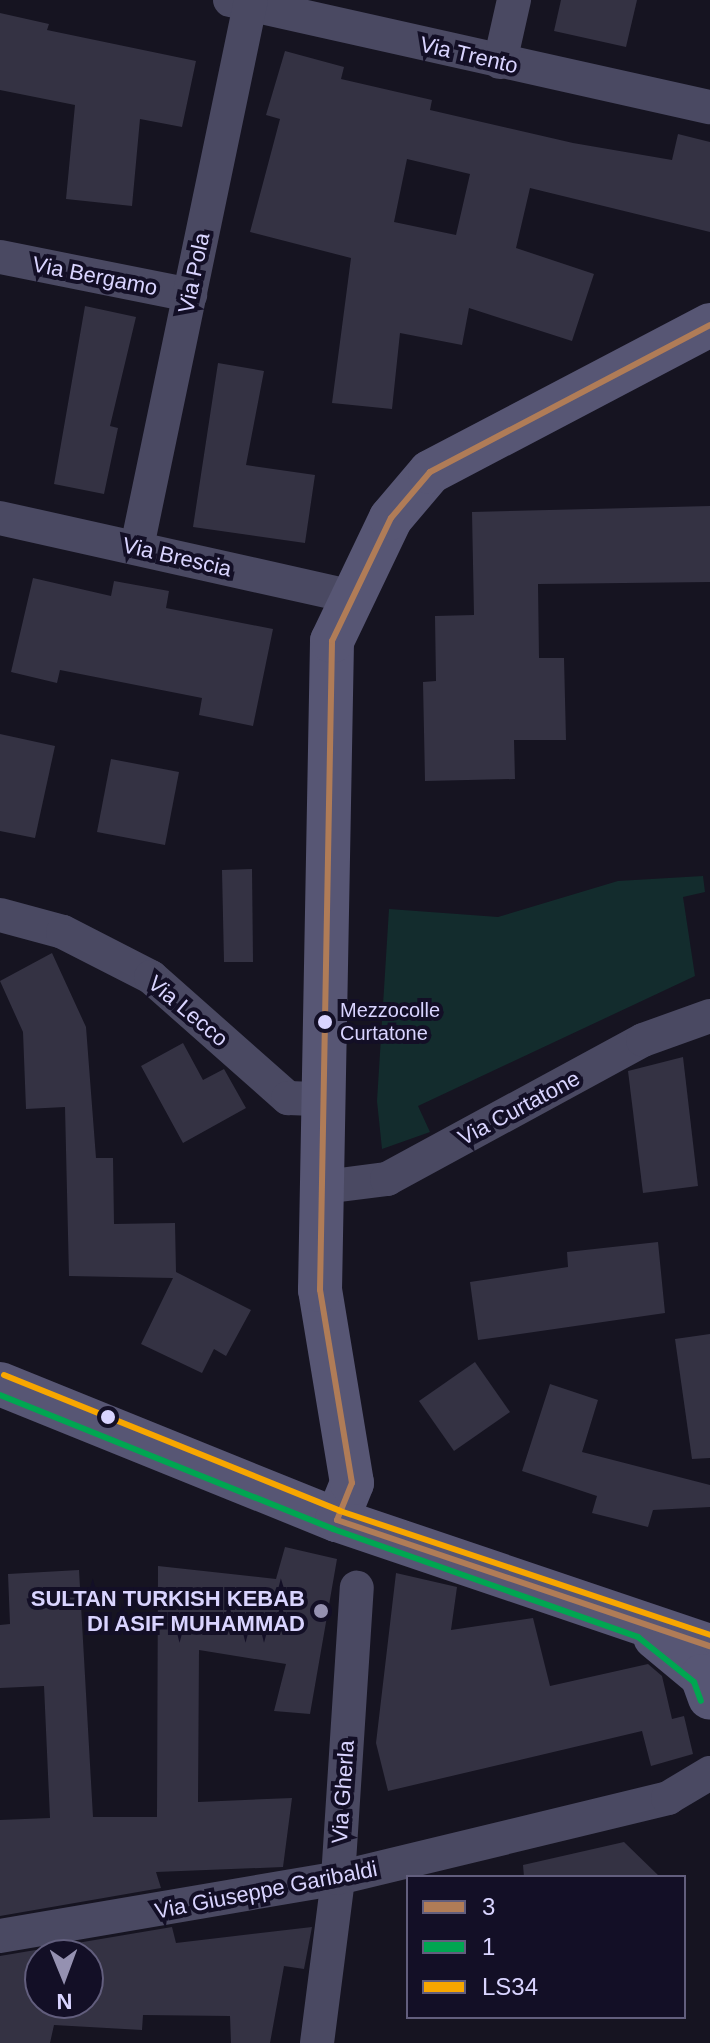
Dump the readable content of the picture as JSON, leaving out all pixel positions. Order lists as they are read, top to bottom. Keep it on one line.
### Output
{"streets":{"street":["Via Trento","Via Pola","Via Bergamo","Via Brescia","Via Lecco","Via Curtatone","Via Gherla","Via Giuseppe Garibaldi"]},"crossings":[["Via Trento","Via Pola"],["Via Pola","Via Bergamo"],["Via Pola","Via Brescia"],["Via Gherla","Via Giuseppe Garibaldi"]],"places":["Mezzocolle Curtatone","SULTAN TURKISH KEBAB DI ASIF MUHAMMAD"],"lines":["transit line 3","transit line LS34","transit line 1"],"legend":["3","1","LS34"],"north":"bottom"}
